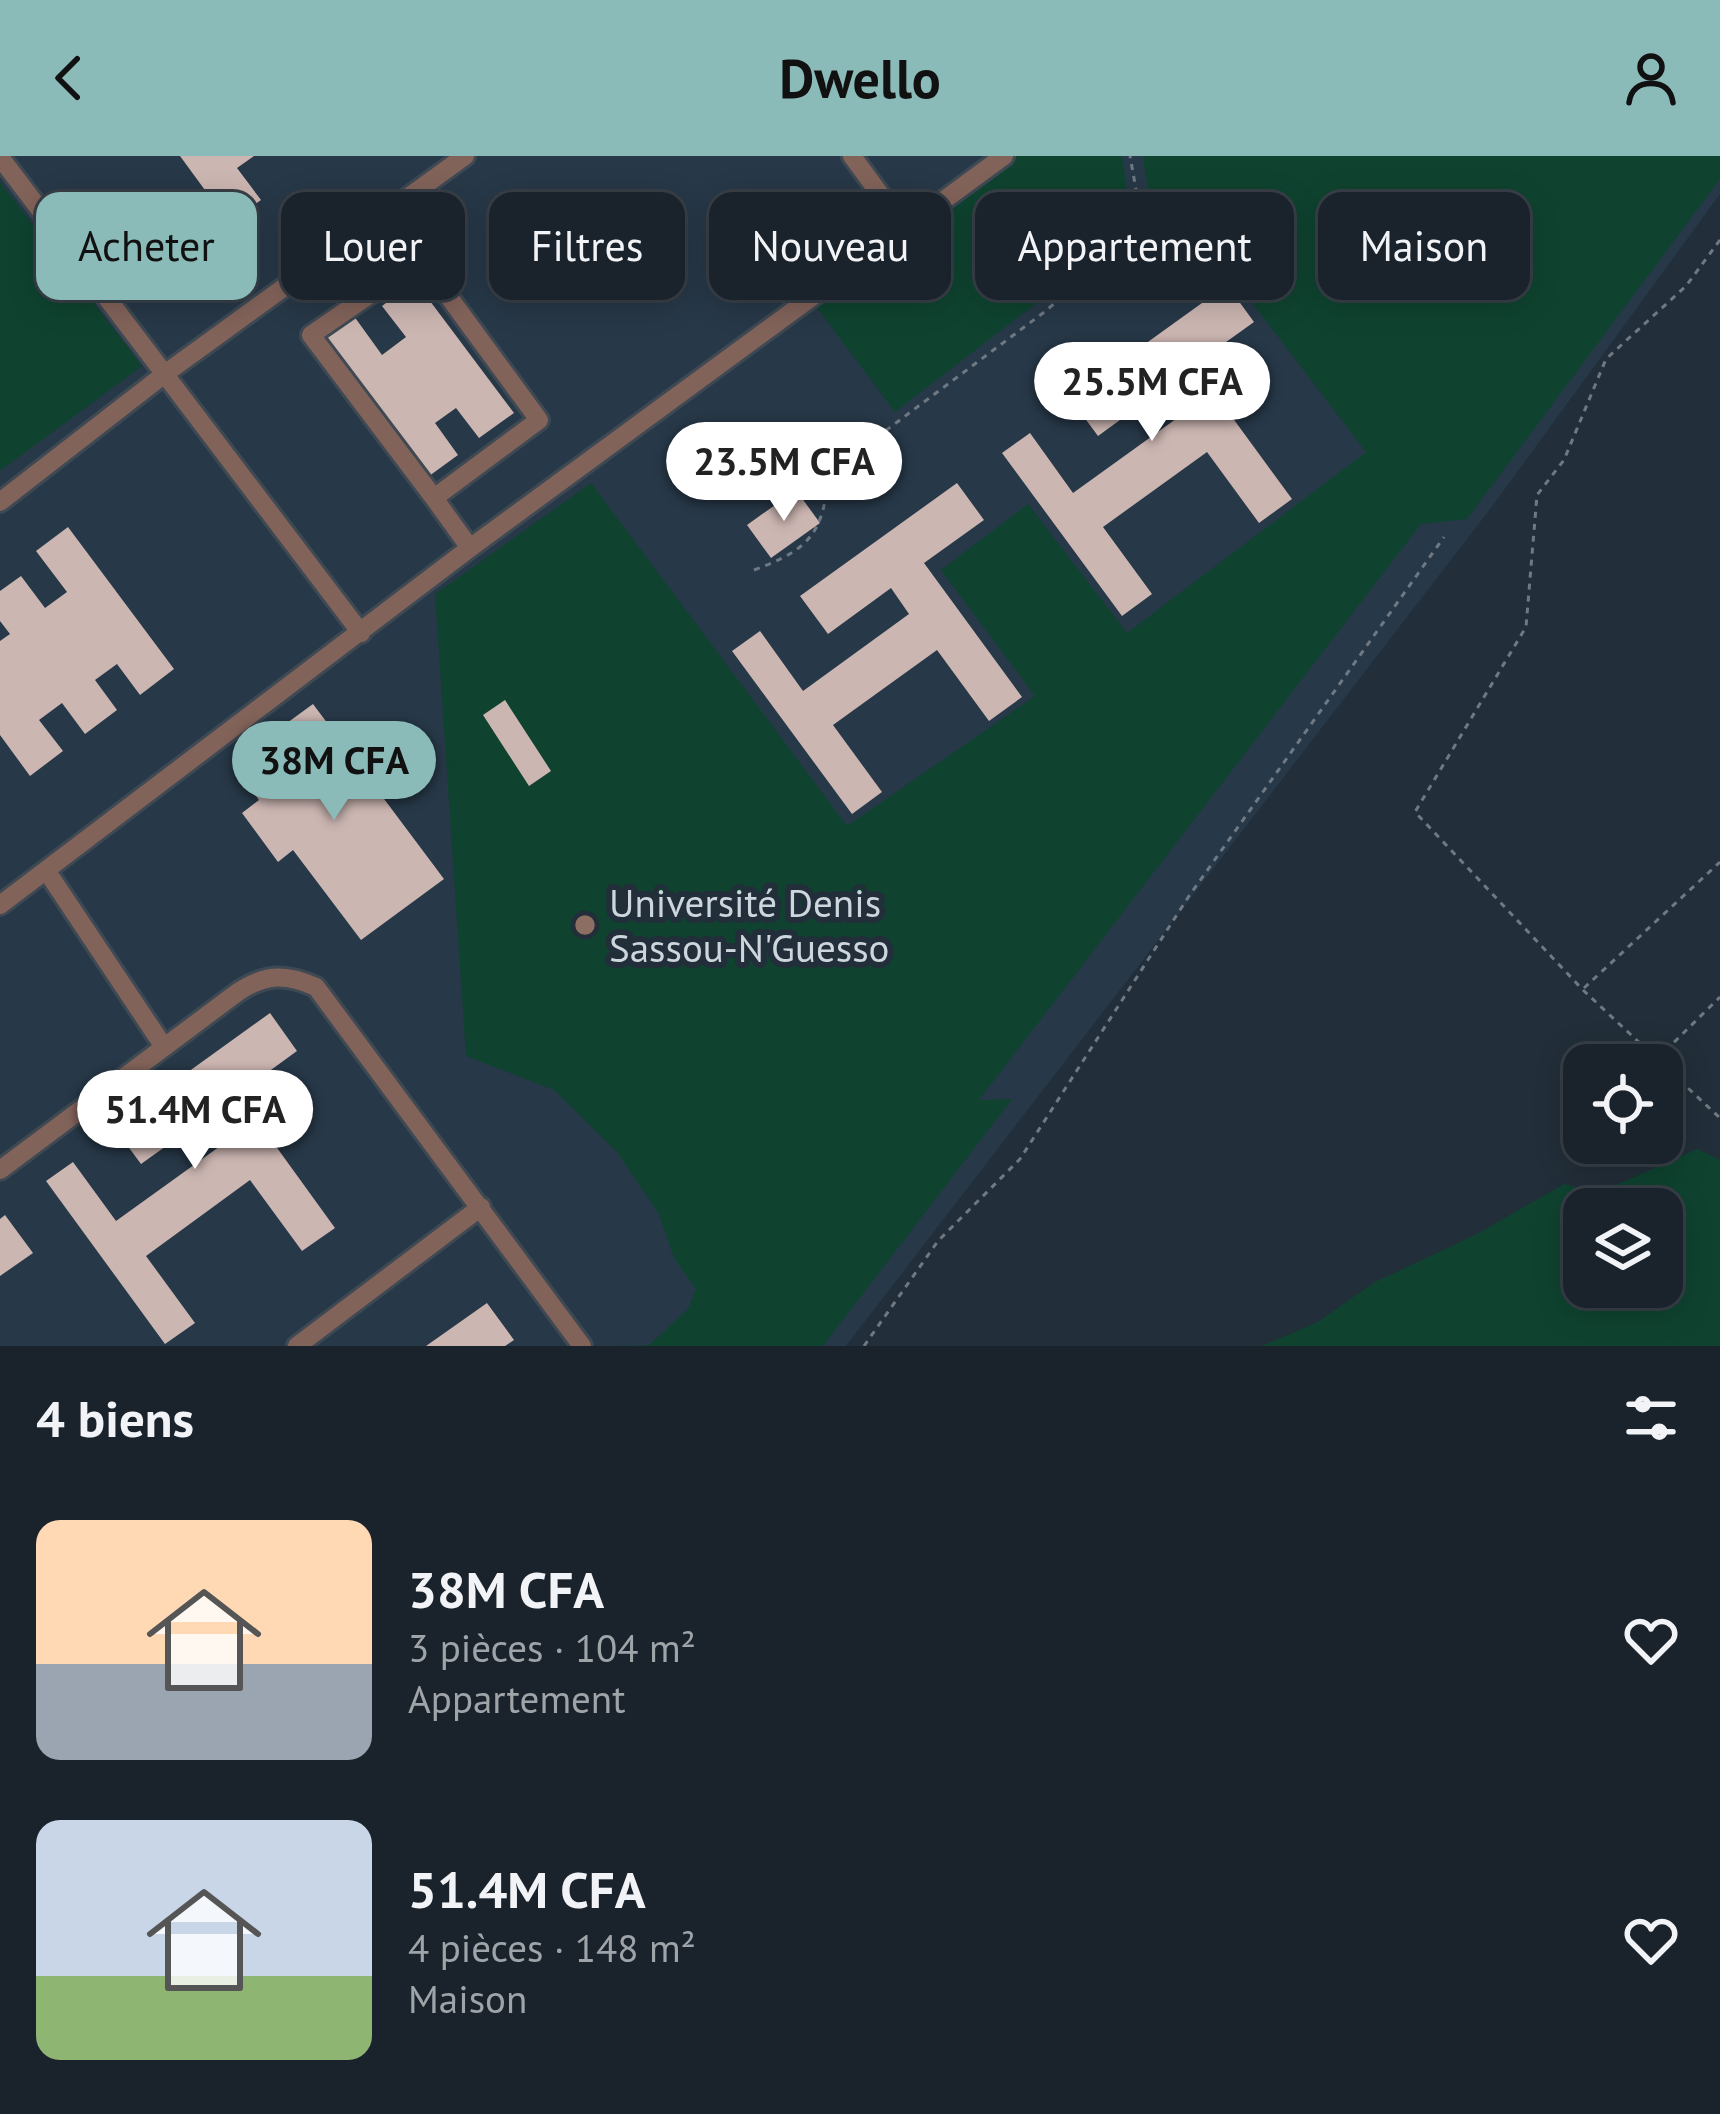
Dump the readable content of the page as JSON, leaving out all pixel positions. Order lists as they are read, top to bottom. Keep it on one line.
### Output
{"places":["Université Denis Sassou-N'Guesso"],"page":{"header":"Dwello","chip":["Acheter","Louer","Filtres","Nouveau","Appartement","Maison"],"price":["25.5M CFA","23.5M CFA","38M CFA","51.4M CFA"],"heading":"4 biens","list":[{"name":"38M CFA","note":"3 pièces · 104 m² · Appartement"},{"name":"51.4M CFA","note":"4 pièces · 148 m² · Maison"}]}}
